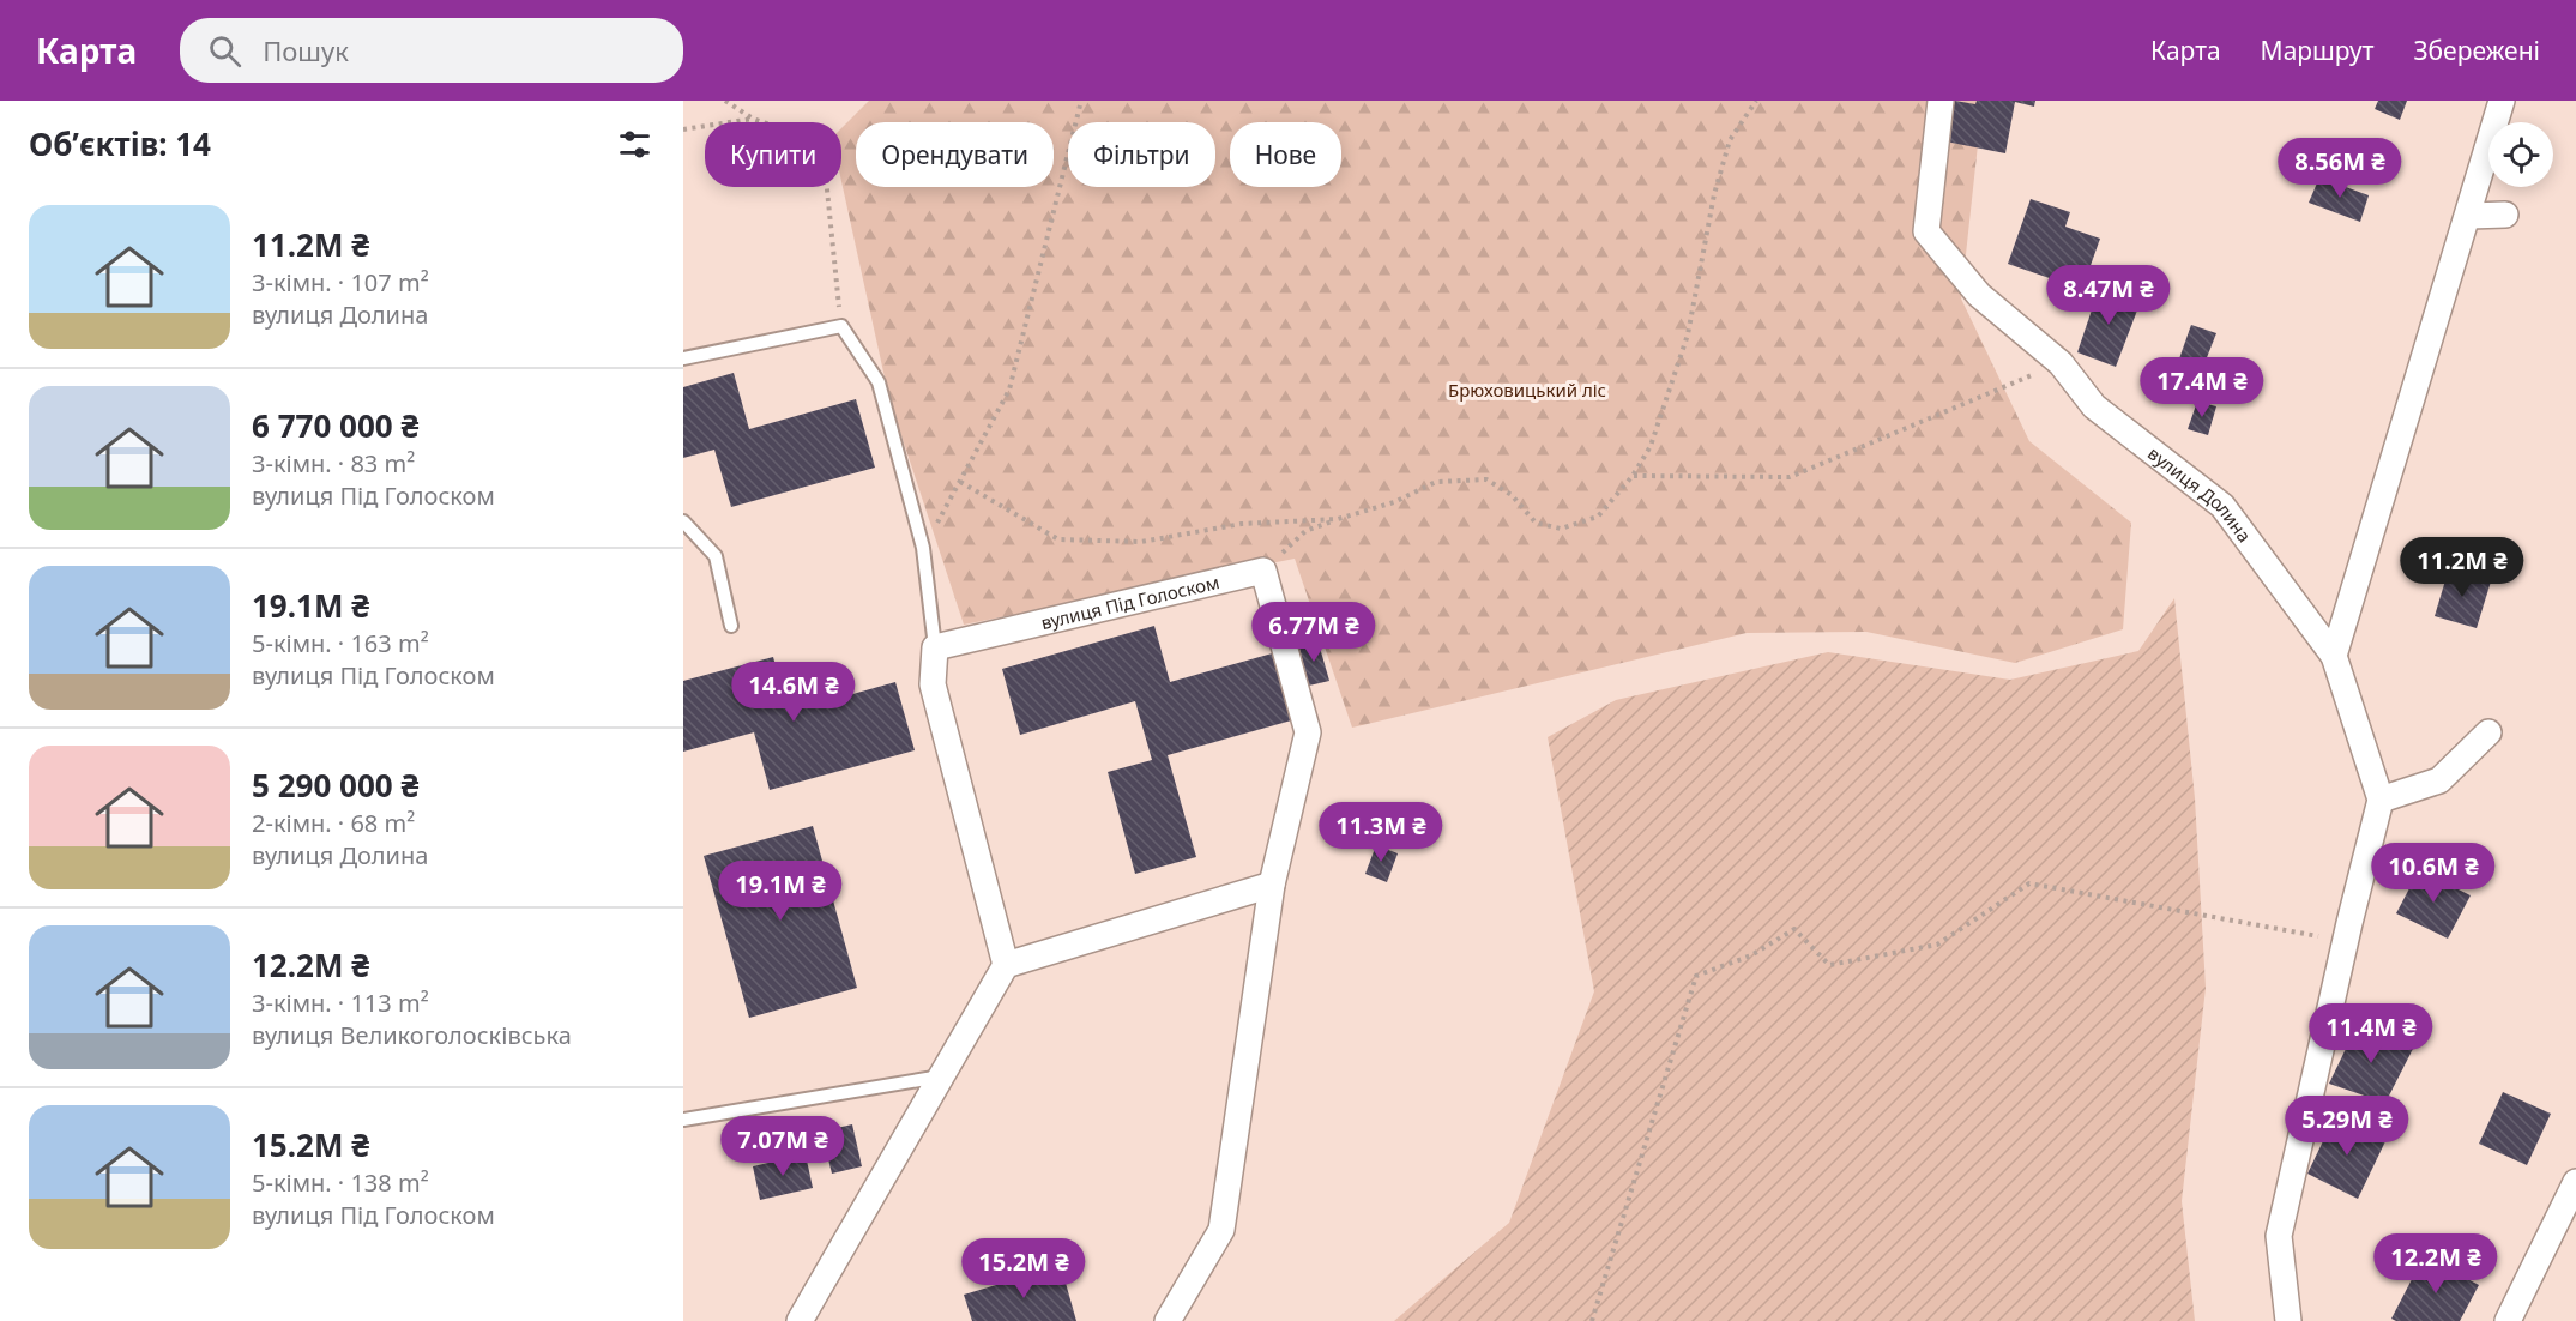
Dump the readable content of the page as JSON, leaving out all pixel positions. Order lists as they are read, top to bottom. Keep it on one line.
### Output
{"streets":{"street":["вулиця Долина","вулиця Під Голоском"]},"parks":["Брюховицький ліс"],"page":{"header":"Карта","search":"Пошук","nav":["Карта","Маршрут","Збережені"],"heading":"Об’єктів: 14","chip":["Купити","Орендувати","Фільтри","Нове"],"price":["8.56M ₴","8.47M ₴","17.4M ₴","11.2M ₴","6.77M ₴","14.6M ₴","11.3M ₴","10.6M ₴","19.1M ₴","11.4M ₴","5.29M ₴","7.07M ₴","12.2M ₴","15.2M ₴"],"list":[{"name":"11.2M ₴","note":"3-кімн. · 107 m² · вулиця Долина"},{"name":"6 770 000 ₴","note":"3-кімн. · 83 m² · вулиця Під Голоском"},{"name":"19.1M ₴","note":"5-кімн. · 163 m² · вулиця Під Голоском"},{"name":"5 290 000 ₴","note":"2-кімн. · 68 m² · вулиця Долина"},{"name":"12.2M ₴","note":"3-кімн. · 113 m² · вулиця Великоголосківська"},{"name":"15.2M ₴","note":"5-кімн. · 138 m² · вулиця Під Голоском"}]}}
